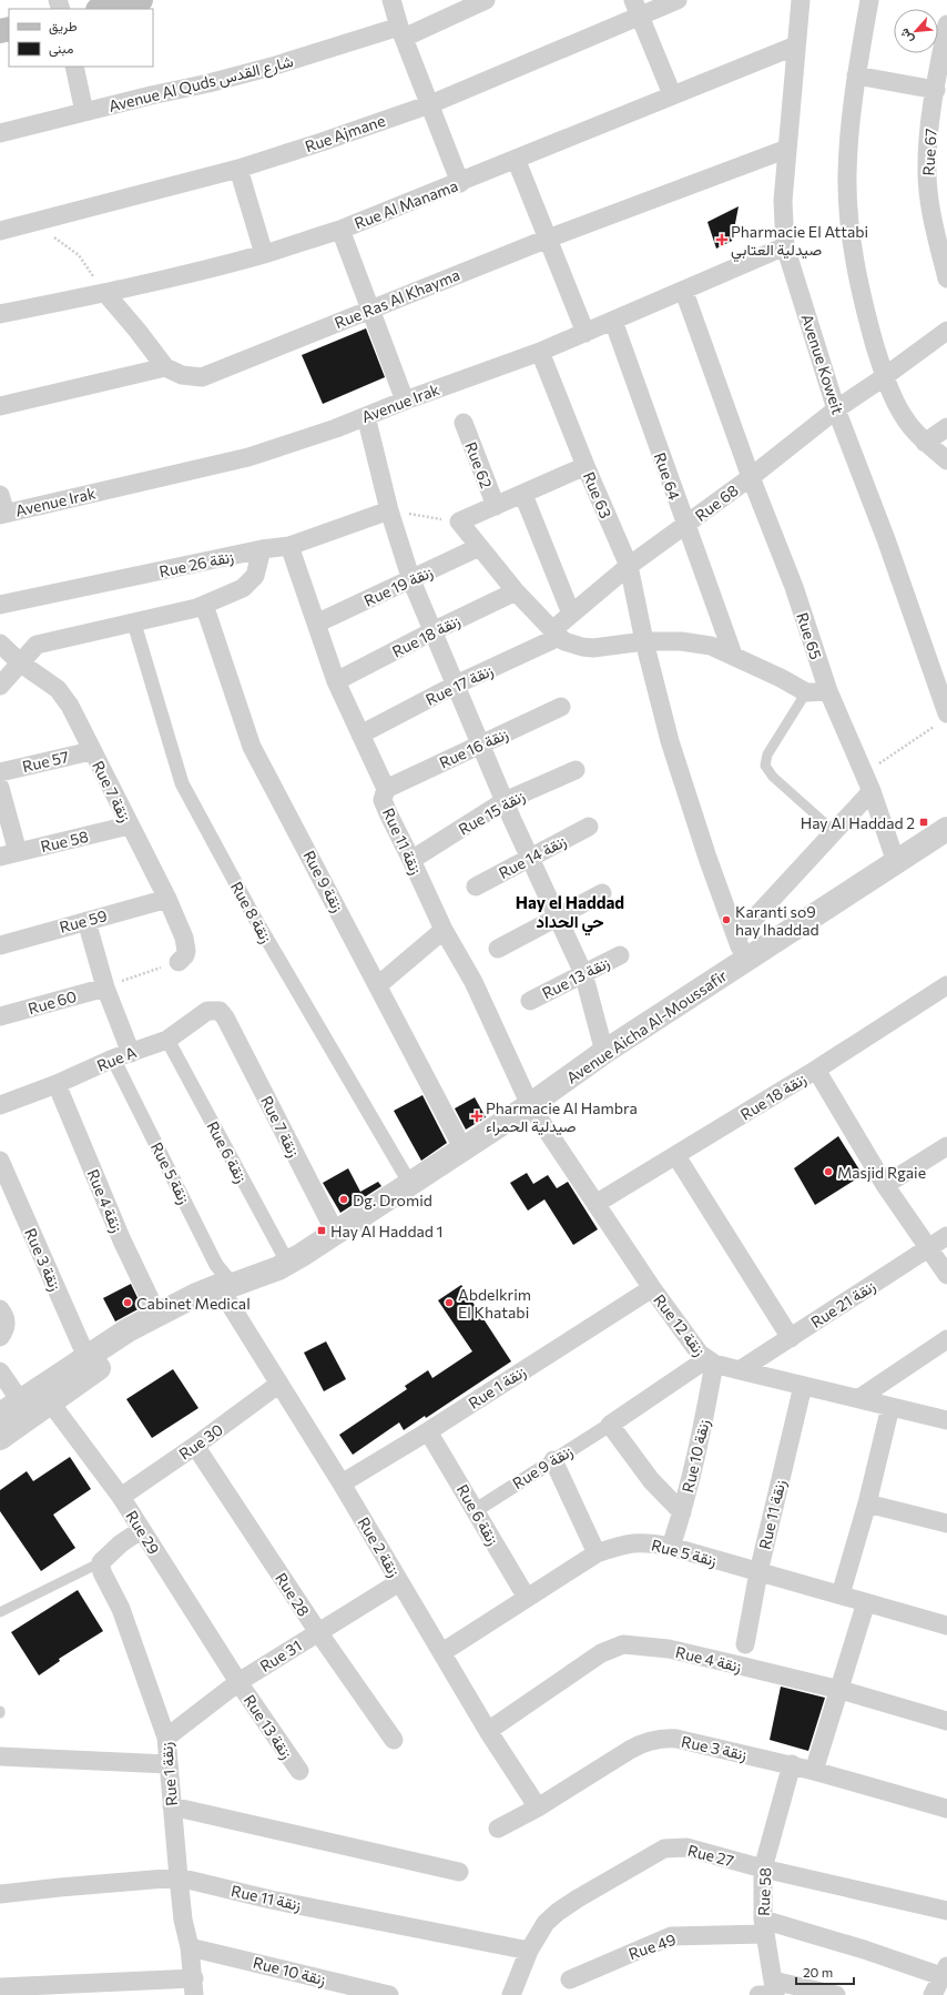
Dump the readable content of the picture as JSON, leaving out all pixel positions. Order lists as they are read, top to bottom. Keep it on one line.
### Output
{"streets":{"street":["Avenue Al Quds شارع القدس","Rue Ajmane","Rue 67","Rue Al Manama","Rue Ras Al Khayma","Avenue Koweit","Avenue Irak","Rue 62","Rue 64","Rue 63","Rue 68","Rue 26 زنقة","Rue 19 زنقة","Rue 18 زنقة","Rue 65","Rue 17 زنقة","Rue 16 زنقة","Rue 57","Rue 7 زنقة","Rue 15 زنقة","Rue 58","Rue 11 زنقة","Rue 14 زنقة","Rue 9 زنقة","Rue 8 زنقة","Rue 59","Rue 13 زنقة","Rue 60","Avenue Aicha Al-Moussafir","Rue A","Rue 6 زنقة","Rue 5 زنقة","Rue 4 زنقة","Rue 3 زنقة","Rue 21 زنقة","Rue 12 زنقة","Rue 1 زنقة","Rue 30","Rue 10 زنقة","Rue 29","Rue 2 زنقة","Rue 28","Rue 31","Rue 27","Rue 49"]},"crossings":[["Rue Al Manama","Avenue Koweit"],["Rue Ras Al Khayma","Avenue Koweit"],["Avenue Koweit","Avenue Irak"],["Avenue Koweit","Rue 68"],["Avenue Irak","Rue 64"],["Avenue Irak","Rue 63"],["Avenue Irak","Rue 65"],["Rue 64","Rue 68"],["Rue 63","Rue 68"],["Rue 63","Avenue Aicha Al-Moussafir"],["Rue 68","Rue 65"],["Rue 68","Rue 17 زنقة"],["Rue 26 زنقة","Rue 11 زنقة"],["Rue 19 زنقة","Rue 11 زنقة"],["Rue 18 زنقة","Rue 11 زنقة"],["Rue 18 زنقة","Rue 12 زنقة"],["Rue 65","Avenue Aicha Al-Moussafir"],["Rue 17 زنقة","Rue 11 زنقة"],["Rue 16 زنقة","Rue 11 زنقة"],["Rue 57","Rue 7 زنقة"],["Rue 7 زنقة","Rue 58"],["Rue 7 زنقة","Rue 59"],["Rue 7 زنقة","Avenue Aicha Al-Moussafir"],["Rue 7 زنقة","Rue A"],["Rue 15 زنقة","Rue 11 زنقة"],["Rue 58","Rue 3 زنقة"],["Rue 58","Rue 27"],["Rue 58","Rue 49"],["Rue 11 زنقة","Avenue Aicha Al-Moussafir"],["Rue 11 زنقة","Rue 5 زنقة"],["Rue 11 زنقة","Rue 12 زنقة"],["Rue 11 زنقة","Rue 1 زنقة"],["Rue 11 زنقة","Rue 27"],["Rue 9 زنقة","Avenue Aicha Al-Moussafir"],["Rue 9 زنقة","Rue 6 زنقة"],["Rue 8 زنقة","Avenue Aicha Al-Moussafir"],["Rue 13 زنقة","Rue 29"],["Rue 13 زنقة","Rue 31"],["Avenue Aicha Al-Moussafir","Rue 6 زنقة"],["Avenue Aicha Al-Moussafir","Rue 5 زنقة"],["Avenue Aicha Al-Moussafir","Rue 4 زنقة"],["Avenue Aicha Al-Moussafir","Rue 3 زنقة"],["Avenue Aicha Al-Moussafir","Rue 12 زنقة"],["Avenue Aicha Al-Moussafir","Rue 29"],["Avenue Aicha Al-Moussafir","Rue 2 زنقة"],["Rue A","Rue 6 زنقة"],["Rue A","Rue 5 زنقة"],["Rue A","Rue 4 زنقة"],["Rue 6 زنقة","Rue 5 زنقة"],["Rue 6 زنقة","Rue 1 زنقة"],["Rue 5 زنقة","Rue 10 زنقة"],["Rue 5 زنقة","Rue 2 زنقة"],["Rue 4 زنقة","Rue 2 زنقة"],["Rue 3 زنقة","Rue 2 زنقة"],["Rue 21 زنقة","Rue 12 زنقة"],["Rue 12 زنقة","Rue 1 زنقة"],["Rue 12 زنقة","Rue 10 زنقة"],["Rue 1 زنقة","Rue 10 زنقة"],["Rue 1 زنقة","Rue 2 زنقة"],["Rue 1 زنقة","Rue 31"],["Rue 30","Rue 29"],["Rue 30","Rue 2 زنقة"],["Rue 30","Rue 28"],["Rue 29","Rue 31"],["Rue 2 زنقة","Rue 31"],["Rue 28","Rue 31"]],"districts":["Hay el Haddad حي الحداد"],"places":{"health":["Pharmacie El Attabi صيدلية العتابي","Pharmacie Al Hambra صيدلية الحمراء"],"transit":["Hay Al Haddad 2","Hay Al Haddad 1"],"other":["Karanti so9 hay lhaddad","Masjid Rgaie","Dg. Dromid","Cabinet Medical","Abdelkrim El Khatabi"]},"legend":["طريق","مبنى"],"scale_bar":"20 m","north":"bottom left"}
